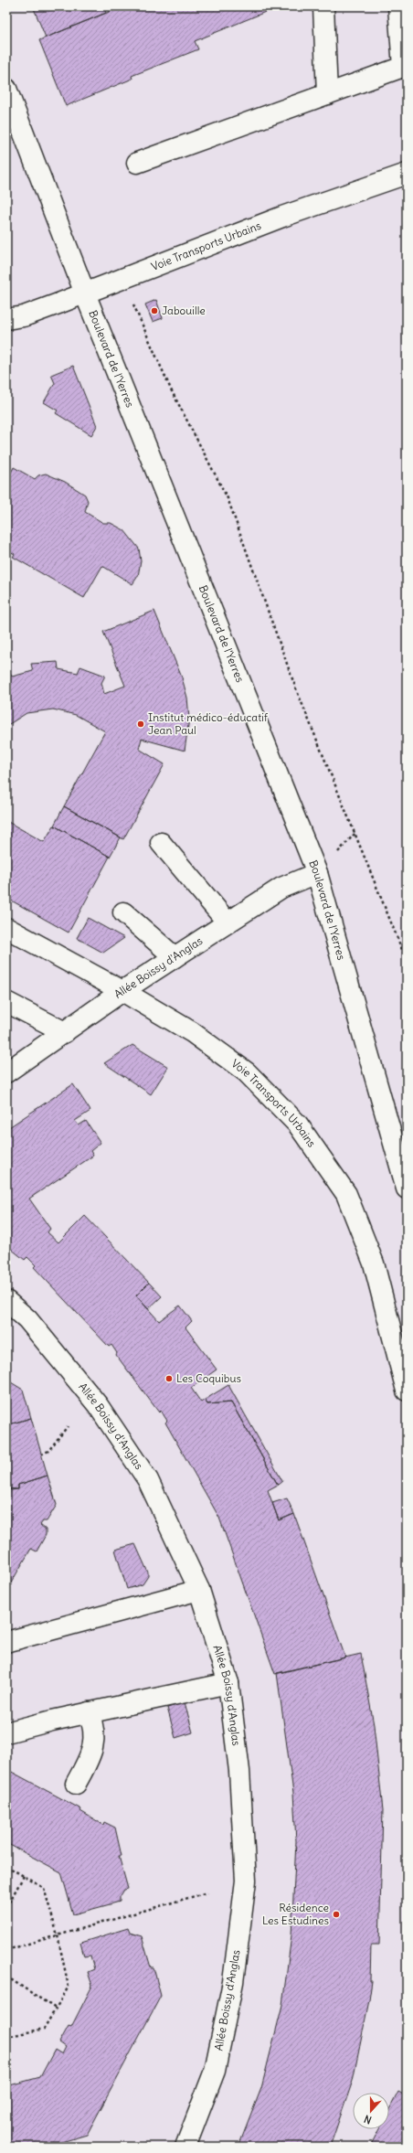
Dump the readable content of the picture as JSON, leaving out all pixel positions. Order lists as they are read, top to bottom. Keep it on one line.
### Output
{"streets":{"street":["Voie Transports Urbains","Boulevard de l'Yerres","Allée Boissy d'Anglas"]},"crossings":[["Voie Transports Urbains","Boulevard de l'Yerres"],["Voie Transports Urbains","Allée Boissy d'Anglas"],["Boulevard de l'Yerres","Allée Boissy d'Anglas"]],"places":["Jabouille","Institut médico-éducatif Jean Paul","Les Coquibus","Résidence Les Estudines"],"north":"bottom"}
